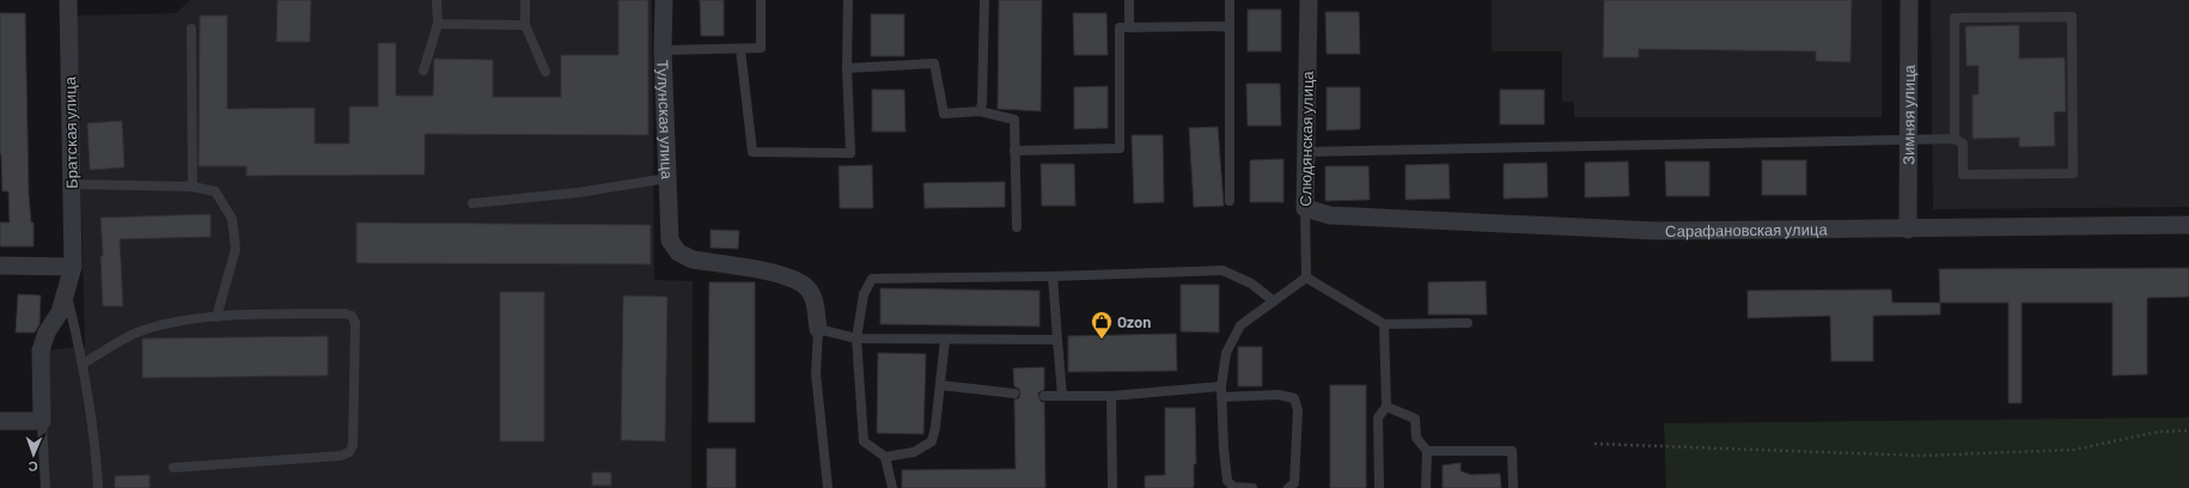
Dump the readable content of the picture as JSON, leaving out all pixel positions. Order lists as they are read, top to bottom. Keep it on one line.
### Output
{"streets":{"street":["Зимняя улица","Тулунская улица","Братская улица","Слюдянская улица","Сарафановская улица"]},"crossings":[["Зимняя улица","Сарафановская улица"],["Слюдянская улица","Сарафановская улица"]],"places":{"shop":["Ozon"]},"north":"bottom"}
